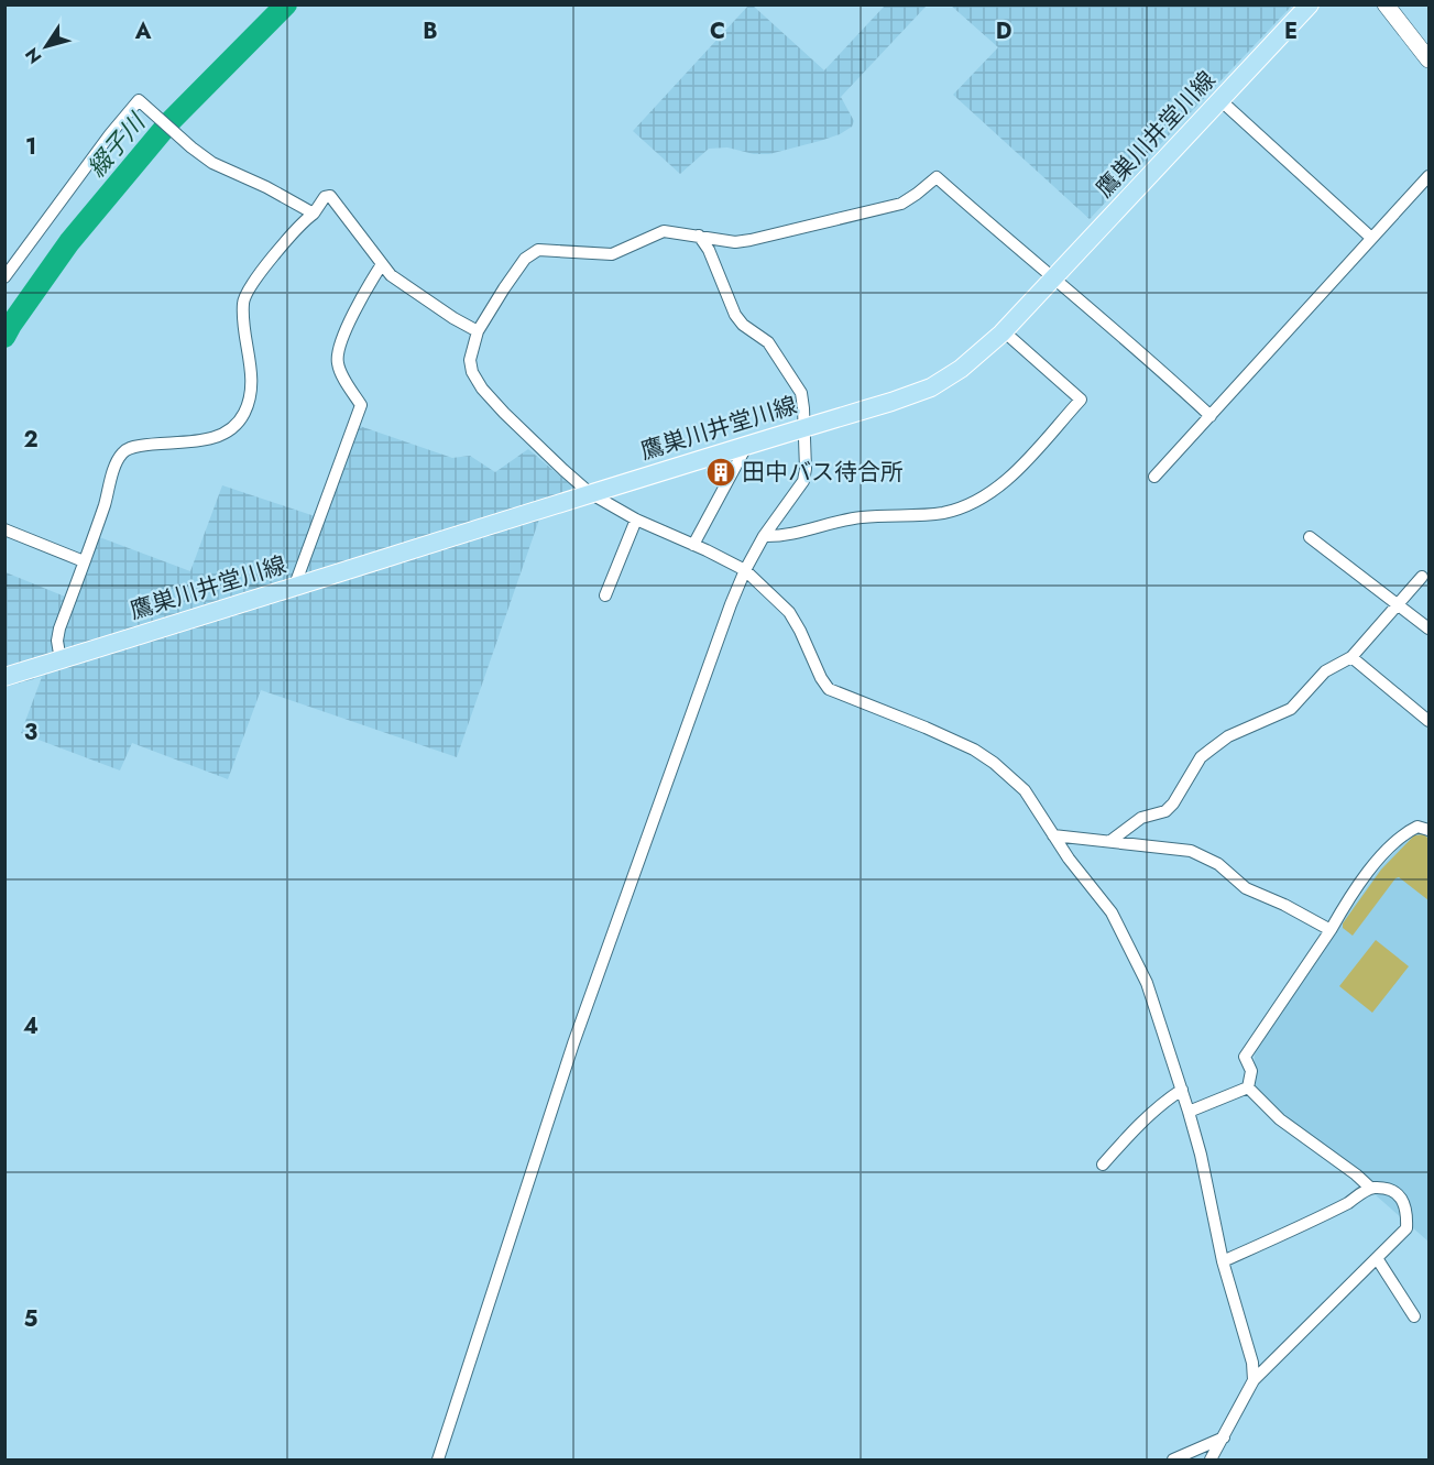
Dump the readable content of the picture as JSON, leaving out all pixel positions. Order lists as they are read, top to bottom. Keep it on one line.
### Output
{"streets":{"main road":["鷹巣川井堂川線"]},"water":["綴子川"],"places":{"building":["田中バス待合所"]},"north":"bottom left","grid":{"columns":["A","B","C","D","E"],"rows":["1","2","3","4","5"]}}
